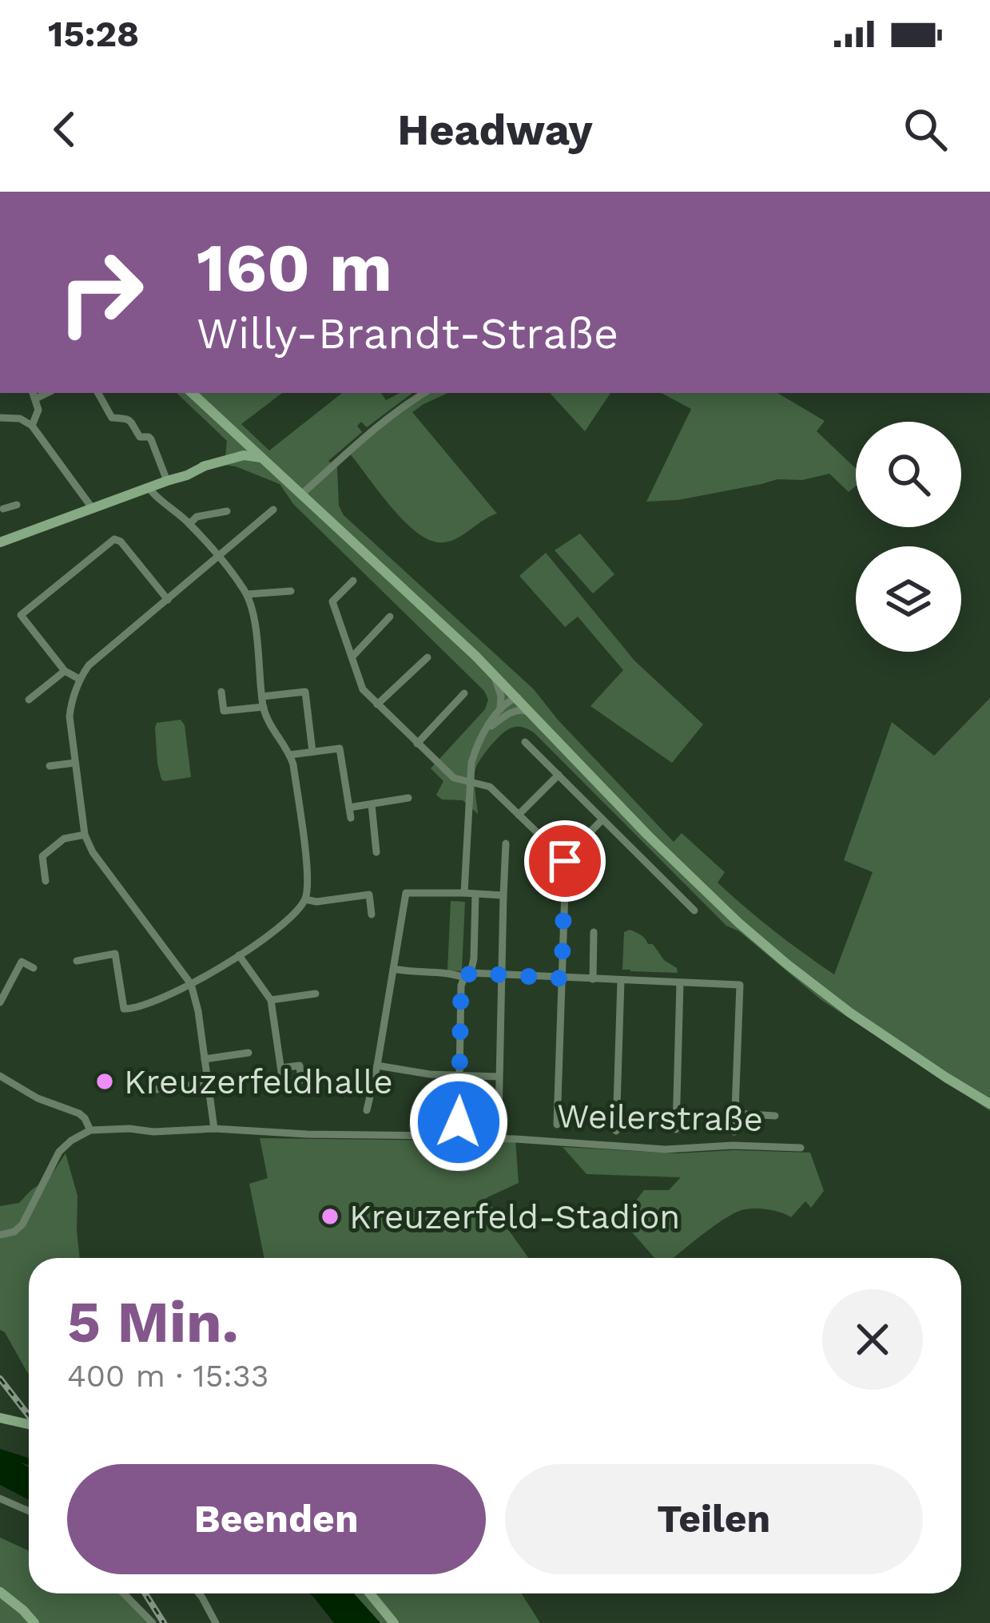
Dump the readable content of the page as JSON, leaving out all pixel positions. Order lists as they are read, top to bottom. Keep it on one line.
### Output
{"streets":{"street":["Weilerstraße"]},"places":["Kreuzerfeldhalle","Kreuzerfeld-Stadion"],"page":{"status":"15:28","header":"Headway","turn":["160 m","Willy-Brandt-Straße"],"heading":["5 Min.","400 m · 15:33"],"buttons":["Beenden","Teilen"]}}
